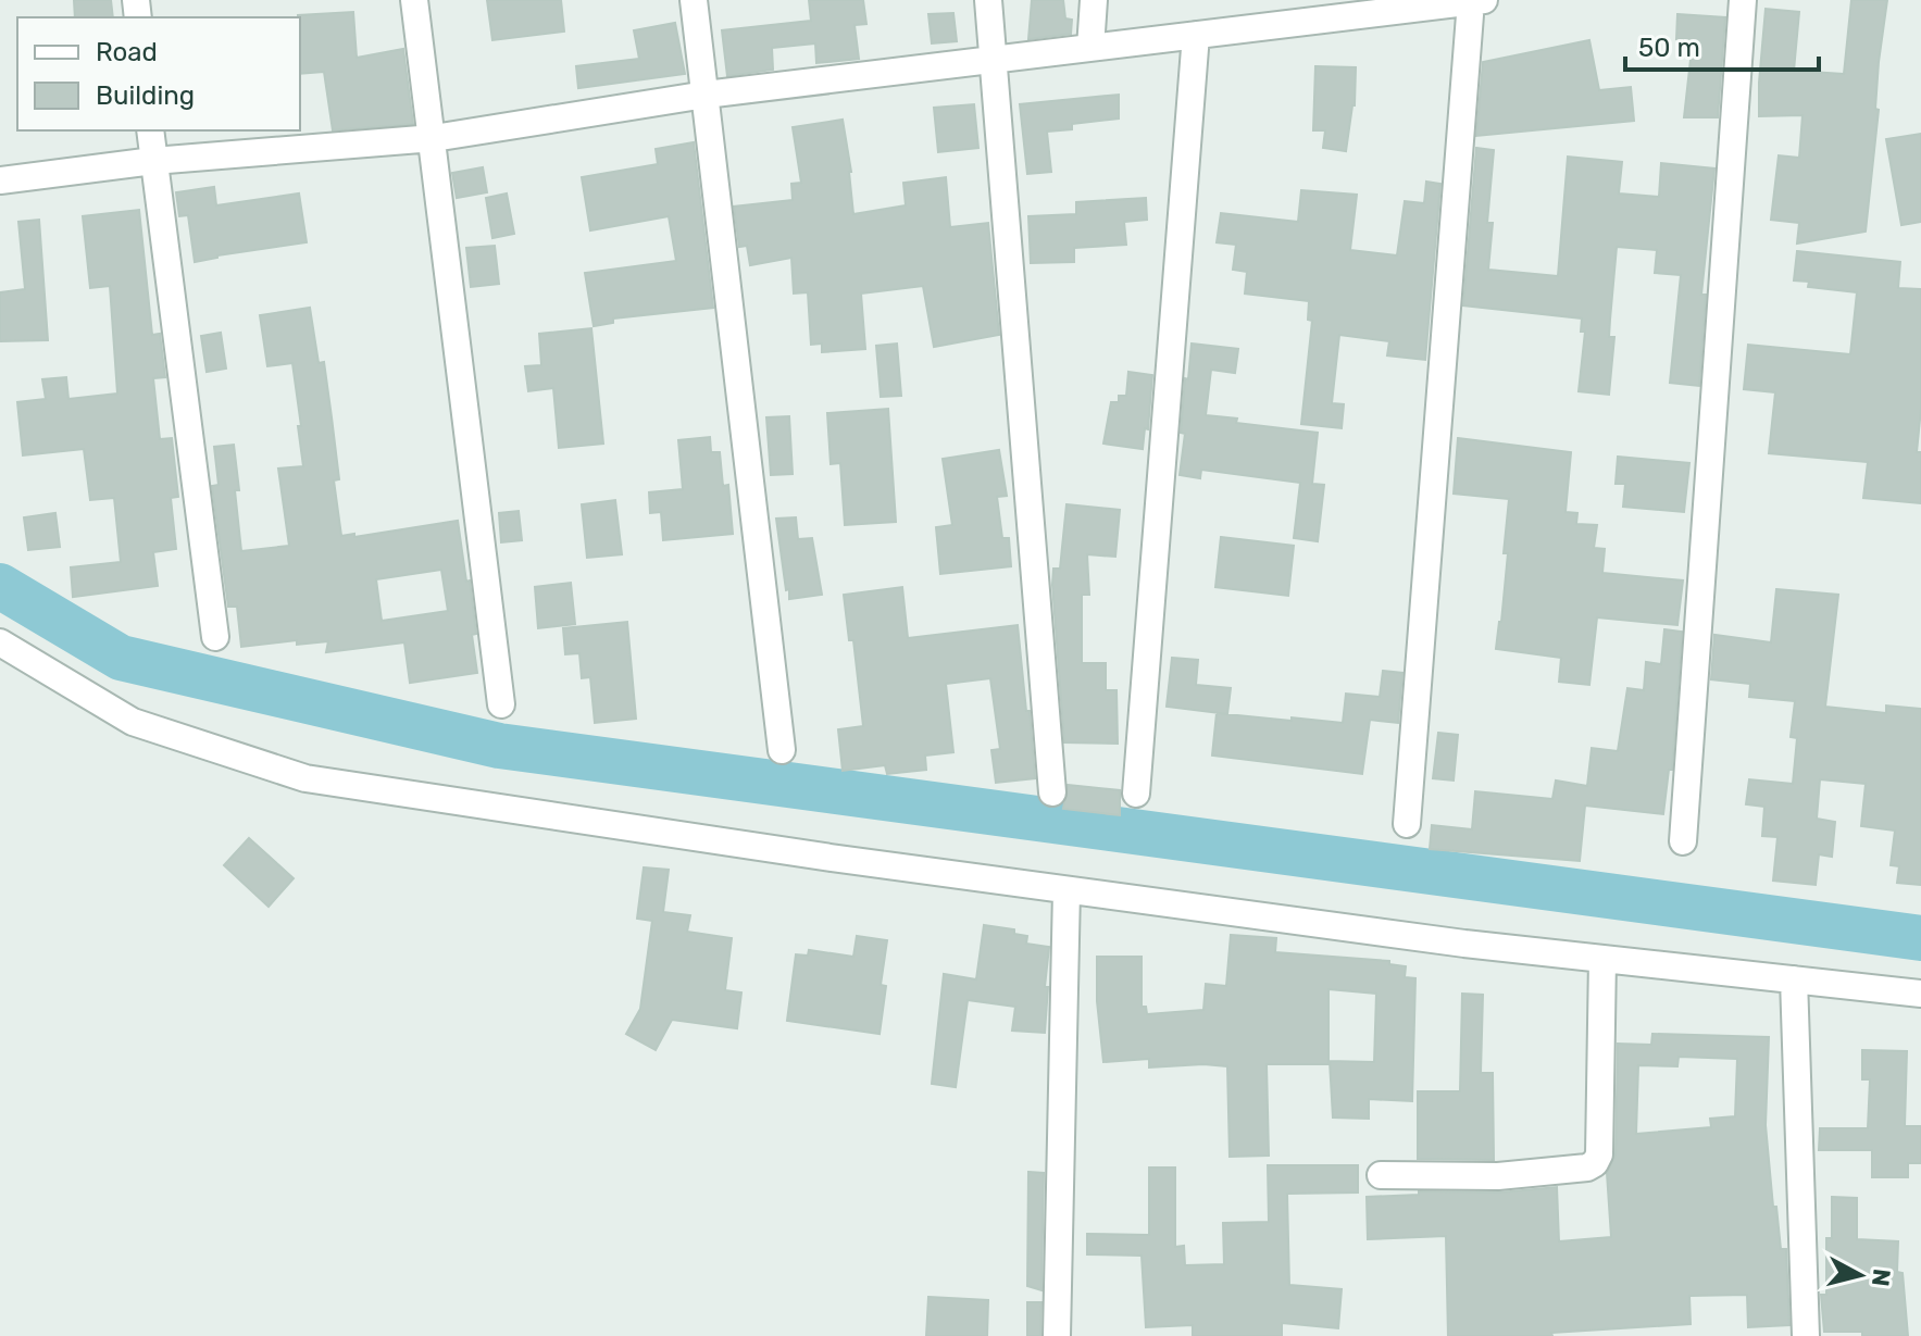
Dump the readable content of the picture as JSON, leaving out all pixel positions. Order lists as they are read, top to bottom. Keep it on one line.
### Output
{"legend":["Road","Building"],"scale_bar":"50 m","north":"right"}
